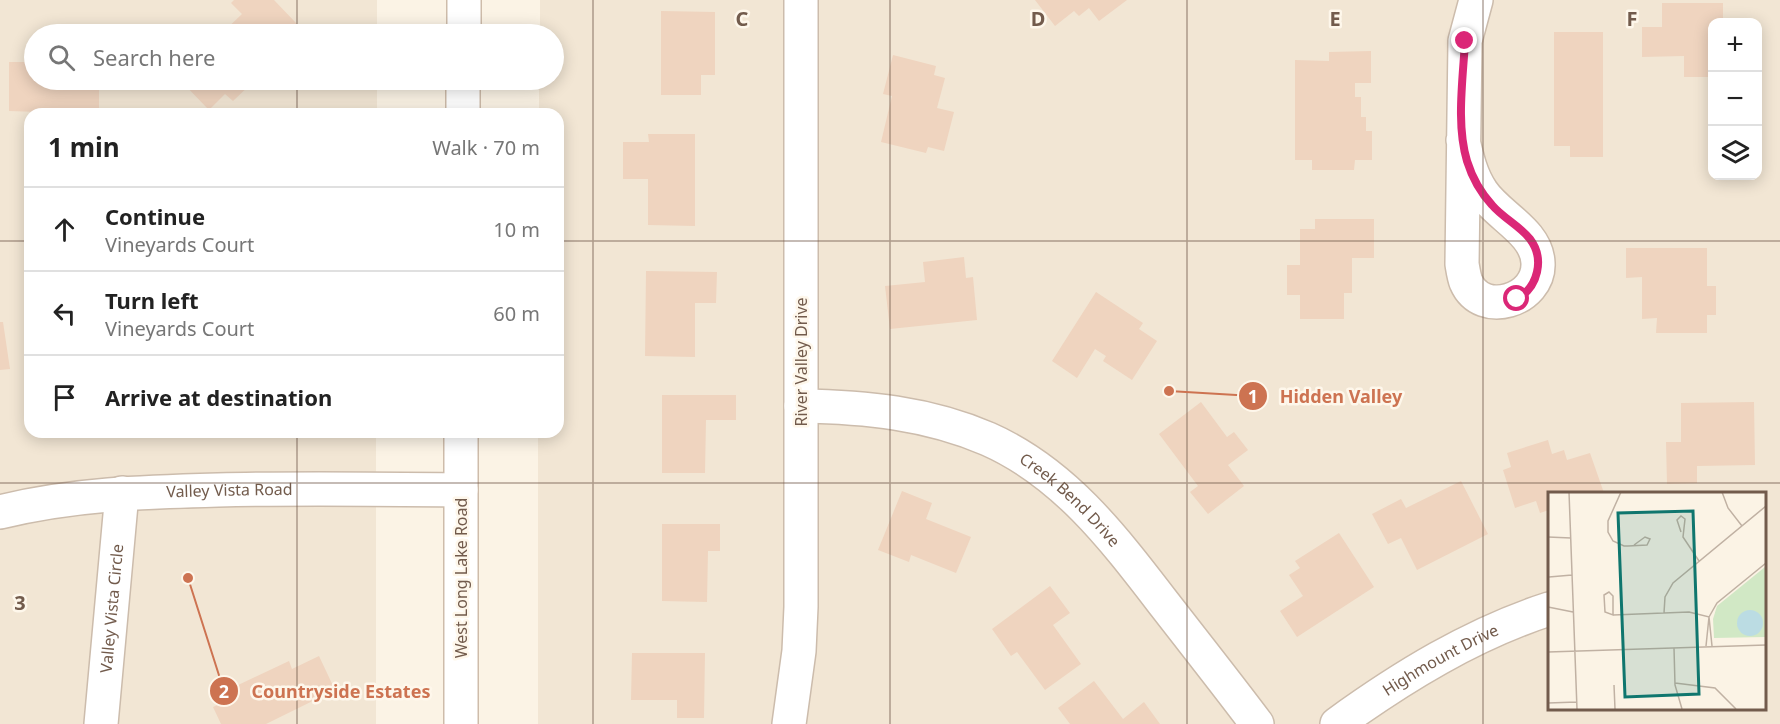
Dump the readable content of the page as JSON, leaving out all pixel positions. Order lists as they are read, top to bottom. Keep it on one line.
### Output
{"streets":{"street":["River Valley Drive","Valley Vista Road","Creek Bend Drive","West Long Lake Road","Valley Vista Circle","Highmount Drive"]},"crossings":[["River Valley Drive","Creek Bend Drive"],["Valley Vista Road","West Long Lake Road"],["Valley Vista Road","Valley Vista Circle"]],"places":["Hidden Valley","Countryside Estates"],"page":{"map_buttons":["+","−"],"search":"Search here","heading":["1 min","Walk · 70 m"],"list":[["Continue","Vineyards Court","10 m"],["Turn left","Vineyards Court","60 m"],"Arrive at destination"]},"grid":{"columns":["C","D","E","F"],"rows":["3"]}}
